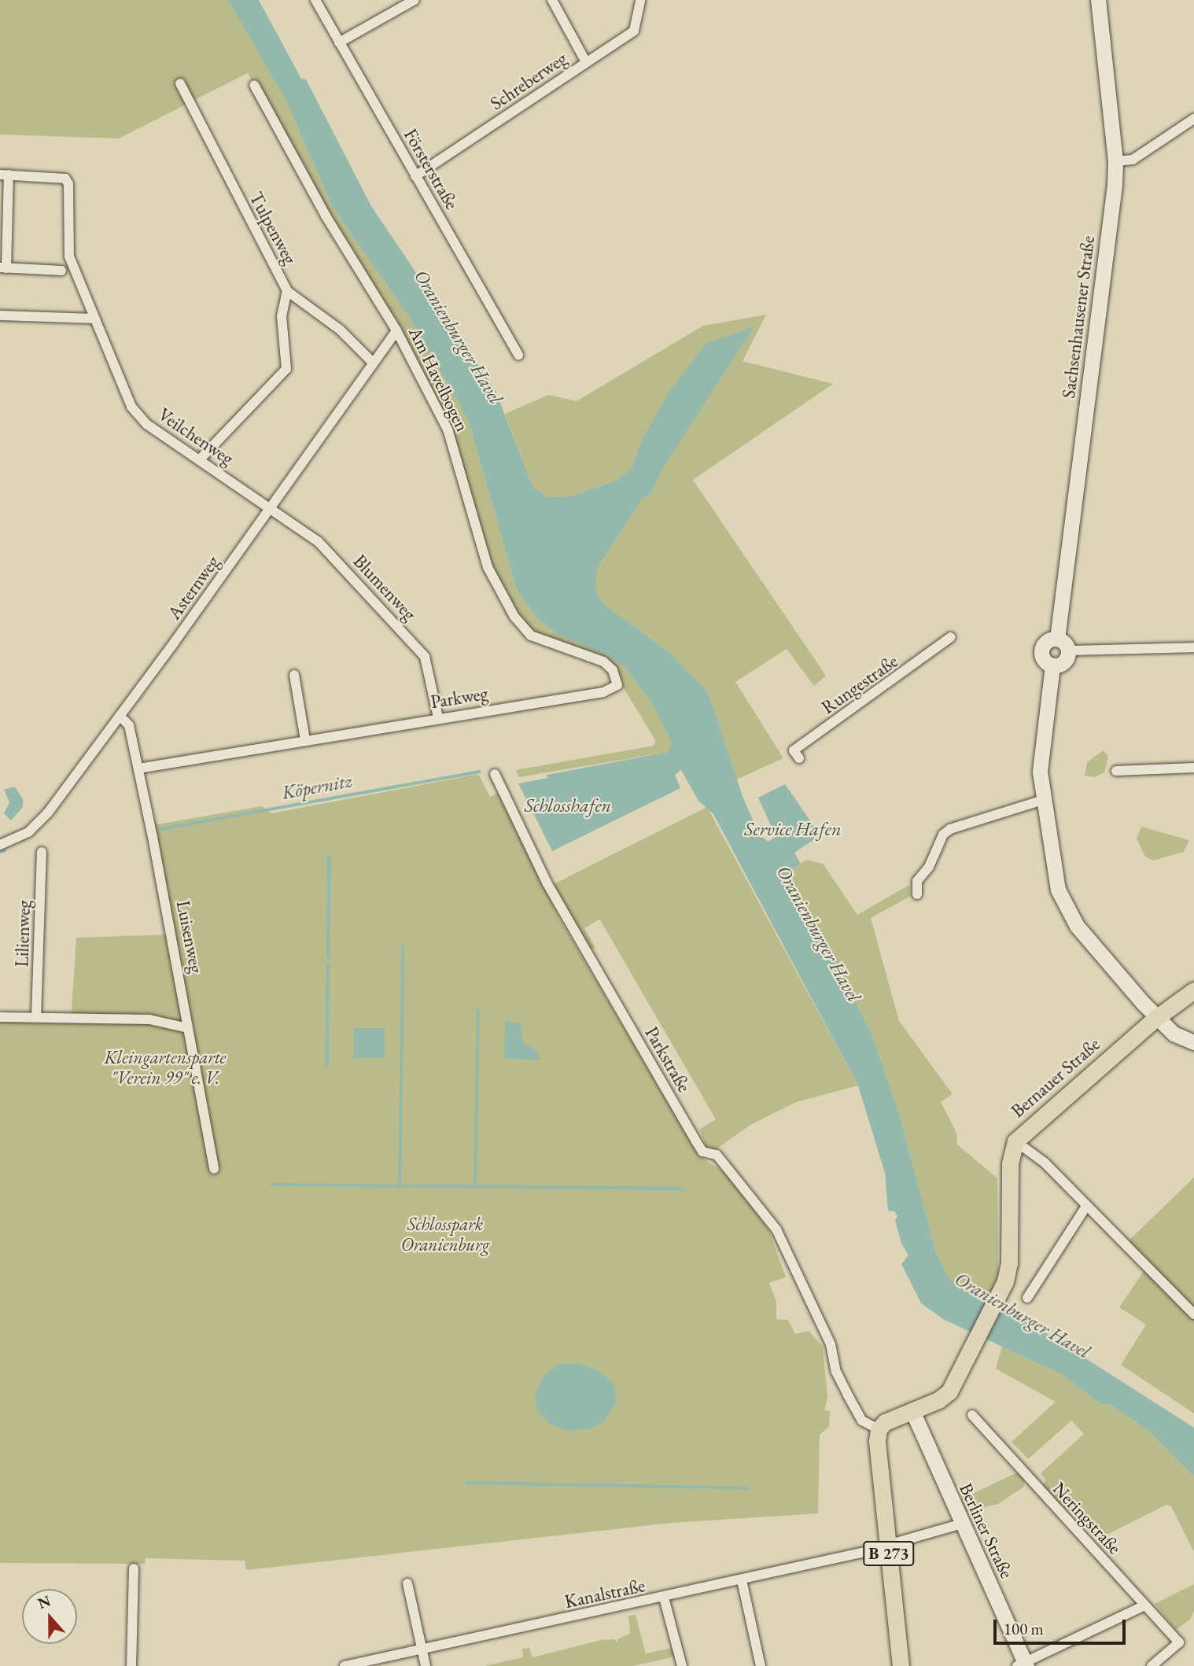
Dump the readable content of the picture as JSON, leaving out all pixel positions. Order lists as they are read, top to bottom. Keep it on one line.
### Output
{"streets":{"main road":["Sachsenhausener Straße","Bernauer Straße","Berliner Straße","B 273"],"street":["Schreberweg","Försterstraße","Tulpenweg","Am Havelbogen","Veilchenweg","Asternweg","Blumenweg","Rungestraße","Parkweg","Lilienweg","Luisenweg","Parkstraße","Neringstraße","Kanalstraße"]},"crossings":[["Schreberweg","Försterstraße"],["Tulpenweg","Asternweg"],["Am Havelbogen","Asternweg"],["Am Havelbogen","Parkweg"],["Veilchenweg","Asternweg"],["Veilchenweg","Blumenweg"],["Asternweg","Blumenweg"],["Asternweg","Luisenweg"],["Blumenweg","Parkweg"],["Parkweg","Luisenweg"],["Parkstraße","Bernauer Straße"],["Parkstraße","B 273"],["Bernauer Straße","Berliner Straße"],["Bernauer Straße","B 273"]],"water":["Oranienburger Havel","Köpernitz","Schlosshafen","Service Hafen"],"parks":["Kleingartensparte \"Verein 99\" e. V.","Schlosspark Oranienburg"],"scale_bar":"100 m","north":"top"}
